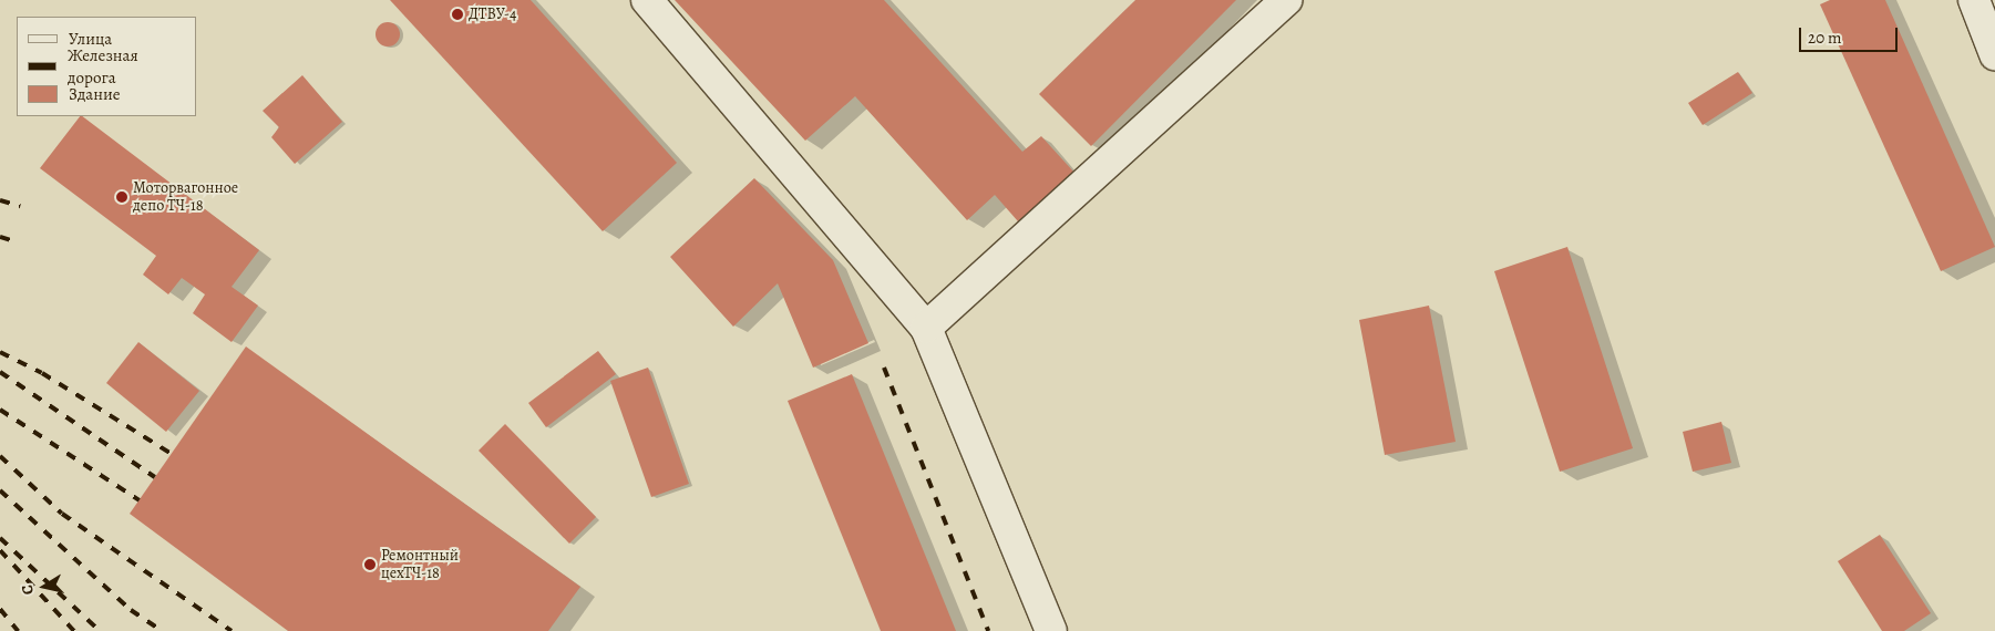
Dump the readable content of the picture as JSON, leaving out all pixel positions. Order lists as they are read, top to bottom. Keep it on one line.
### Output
{"places":["ДТВУ-4","Моторвагонное депо ТЧ-18","Ремонтный цехТЧ-18"],"legend":["Улица","Железная дорога","Здание"],"scale_bar":"20 m","north":"left"}
